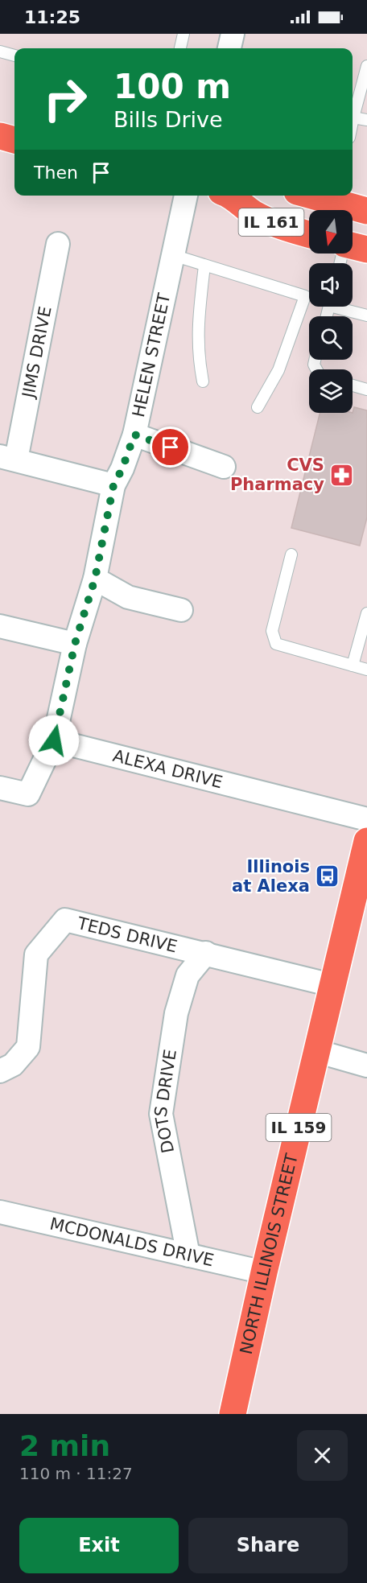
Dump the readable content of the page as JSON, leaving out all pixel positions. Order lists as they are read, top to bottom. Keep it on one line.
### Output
{"streets":{"main road":["IL 161","IL 159","NORTH ILLINOIS STREET"],"street":["JIMS DRIVE","HELEN STREET","ALEXA DRIVE","TEDS DRIVE","DOTS DRIVE","MCDONALDS DRIVE"]},"crossings":[["HELEN STREET","ALEXA DRIVE"],["TEDS DRIVE","DOTS DRIVE"],["TEDS DRIVE","NORTH ILLINOIS STREET"],["DOTS DRIVE","MCDONALDS DRIVE"],["MCDONALDS DRIVE","NORTH ILLINOIS STREET"]],"places":{"pharmacy":["CVS Pharmacy"],"bus stop":["Illinois at Alexa"]},"north":"bottom","page":{"status":"11:25","turn":["100 m","Bills Drive"],"then":"Then","heading":["2 min","110 m · 11:27"],"buttons":["Exit","Share"]}}
